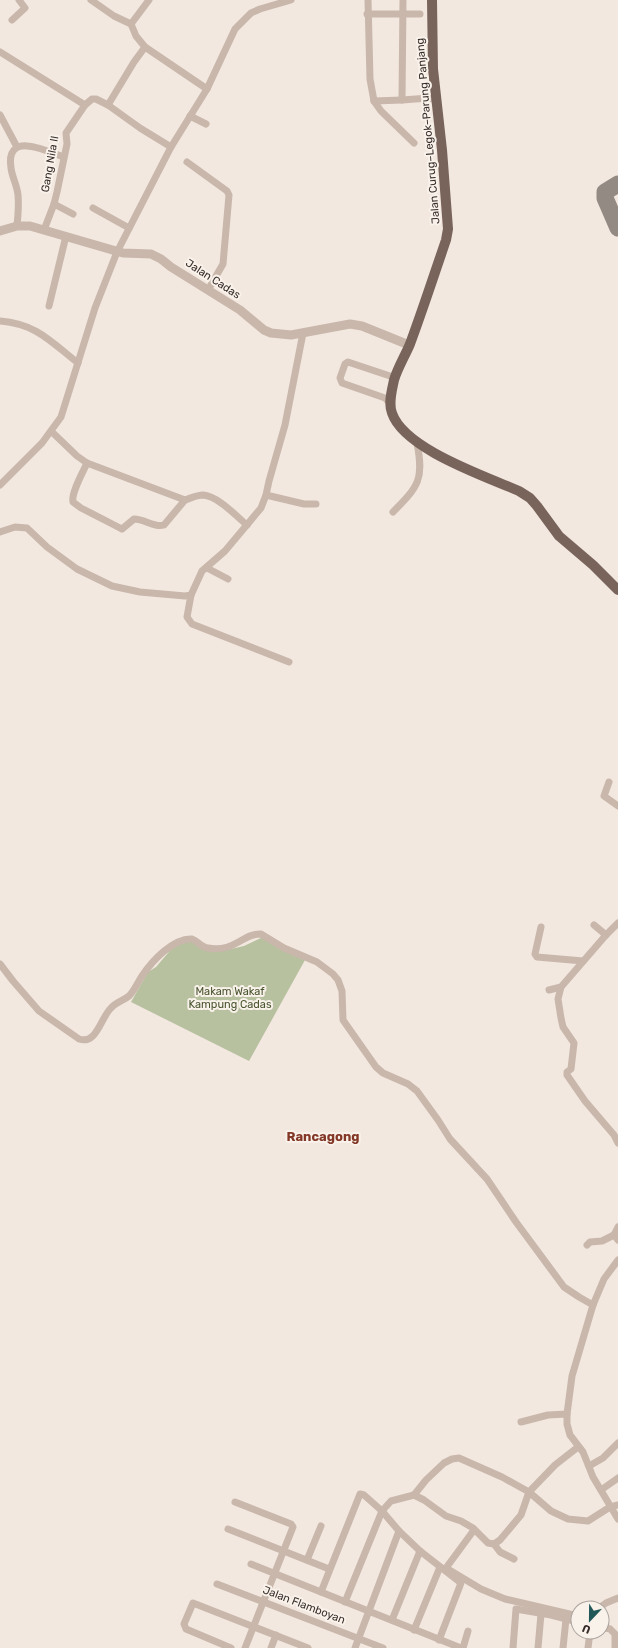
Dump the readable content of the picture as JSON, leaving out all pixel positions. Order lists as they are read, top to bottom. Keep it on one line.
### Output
{"streets":{"main road":["Jalan Curug–Legok–Parung Panjang"],"street":["Gang Nila II","Jalan Cadas","Jalan Flamboyan"]},"crossings":[["Jalan Curug–Legok–Parung Panjang","Jalan Cadas"],["Gang Nila II","Jalan Cadas"]],"districts":["Rancagong"],"parks":["Makam Wakaf Kampung Cadas"],"north":"bottom"}
